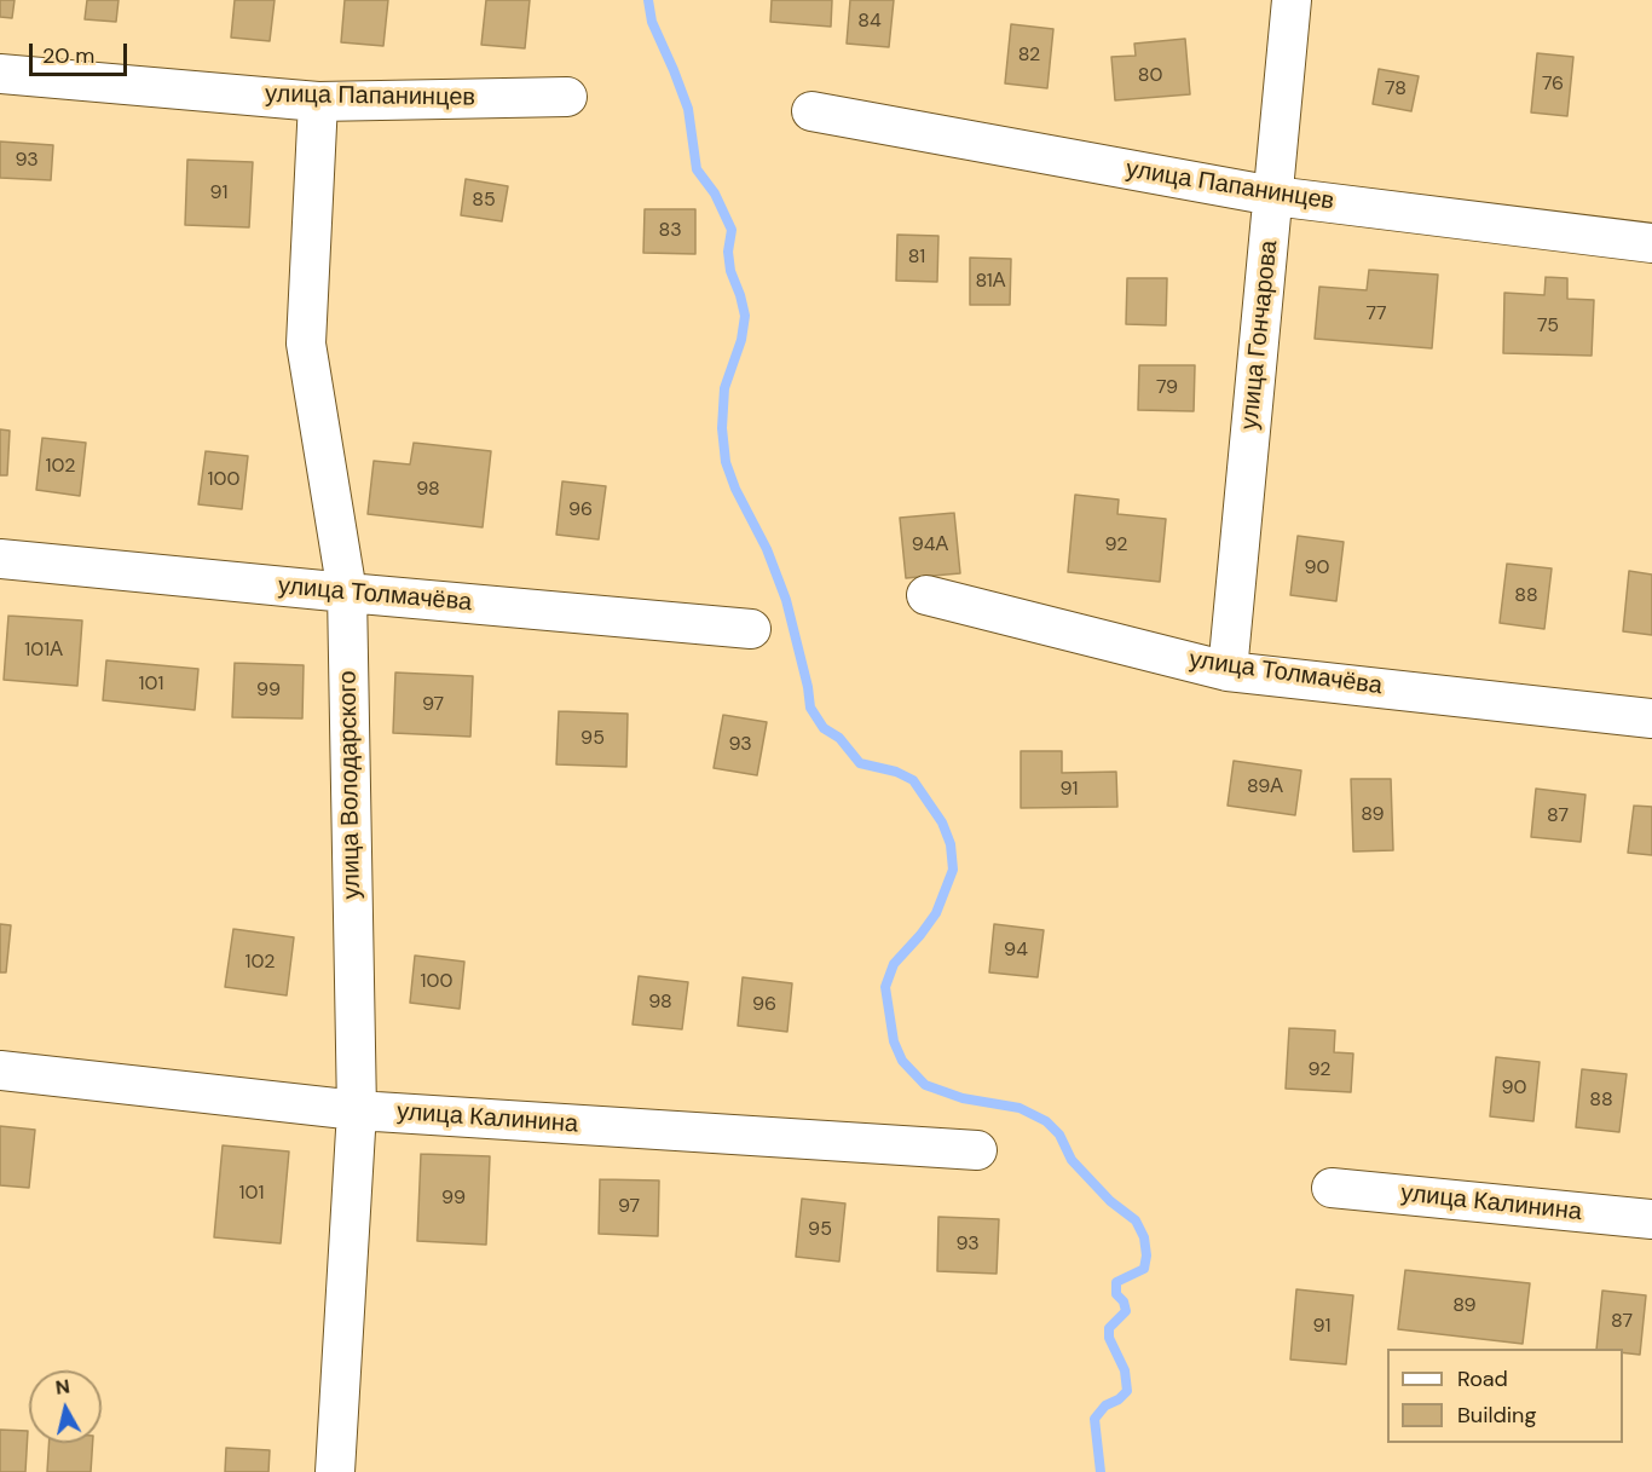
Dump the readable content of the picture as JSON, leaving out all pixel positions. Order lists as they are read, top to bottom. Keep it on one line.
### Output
{"streets":{"street":["улица Папанинцев","улица Гончарова","улица Толмачёва","улица Володарского","улица Калинина"]},"crossings":[["улица Папанинцев","улица Гончарова"],["улица Папанинцев","улица Володарского"],["улица Гончарова","улица Толмачёва"],["улица Толмачёва","улица Володарского"],["улица Володарского","улица Калинина"]],"house_numbers":["84","82","80","76","78","93","91","85","83","81","81А","77","75","79","102","100","98","96","94А","92","90","88","101А","101","99","97","95","93","89А","91","89","87","94","102","100","98","96","92","90","88","101","99","97","95","93","89","87","91"],"legend":["Road","Building"],"scale_bar":"20 m","north":"top"}
